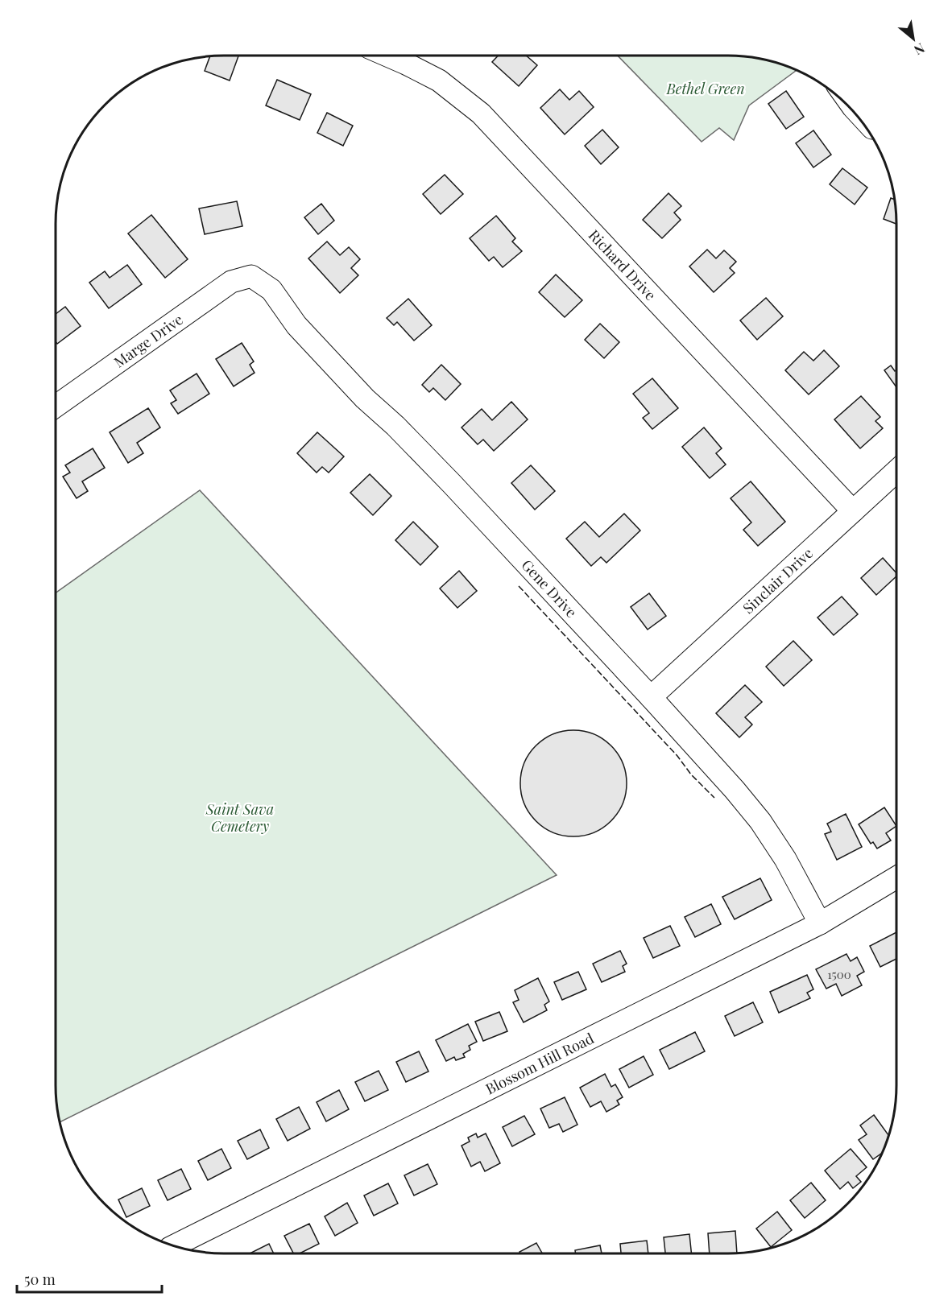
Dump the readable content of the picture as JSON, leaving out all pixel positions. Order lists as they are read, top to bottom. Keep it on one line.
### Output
{"streets":{"street":["Richard Drive","Marge Drive","Sinclair Drive","Gene Drive","Blossom Hill Road"]},"crossings":[["Richard Drive","Sinclair Drive"],["Marge Drive","Gene Drive"],["Sinclair Drive","Gene Drive"],["Gene Drive","Blossom Hill Road"]],"parks":["Bethel Green","Saint Sava Cemetery"],"house_numbers":["1500"],"scale_bar":"50 m","north":"bottom right"}
